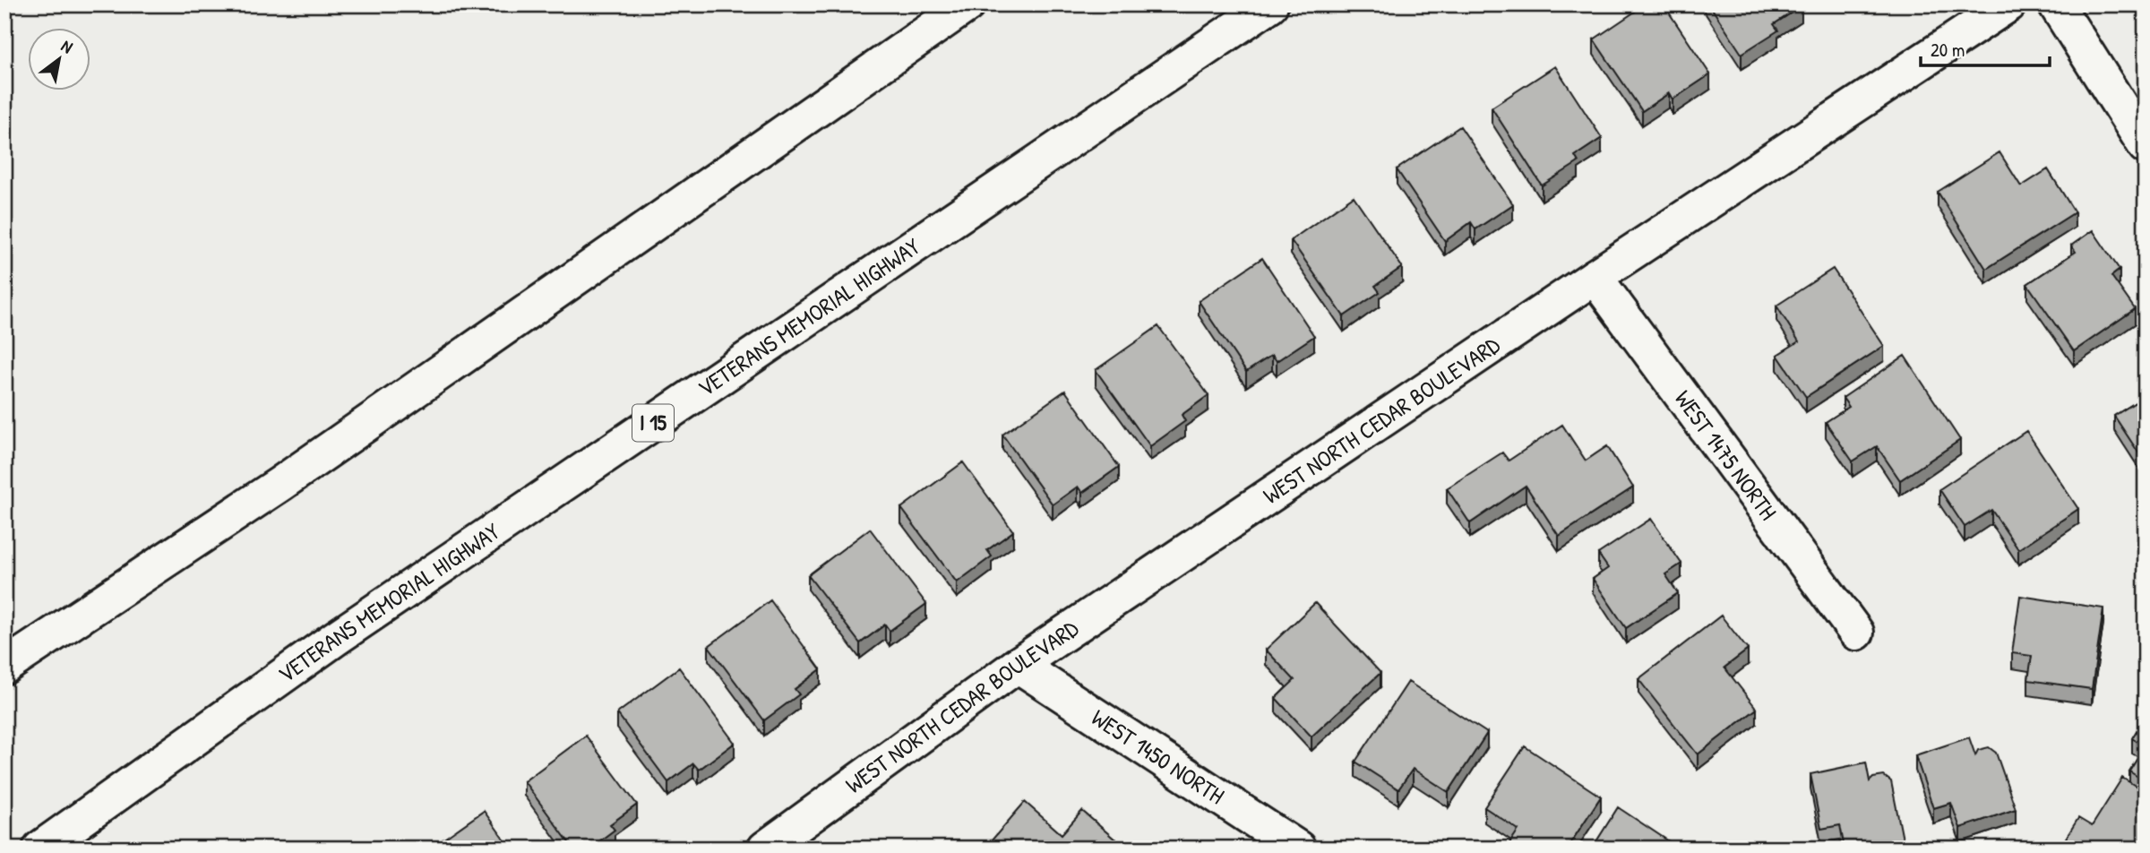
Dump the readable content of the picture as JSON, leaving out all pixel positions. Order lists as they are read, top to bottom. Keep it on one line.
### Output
{"streets":{"main road":["VETERANS MEMORIAL HIGHWAY","WEST NORTH CEDAR BOULEVARD","I 15","WEST 1475 NORTH","WEST 1450 NORTH"]},"crossings":[["WEST NORTH CEDAR BOULEVARD","WEST 1475 NORTH"],["WEST NORTH CEDAR BOULEVARD","WEST 1450 NORTH"]],"scale_bar":"20 m","north":"top right"}
